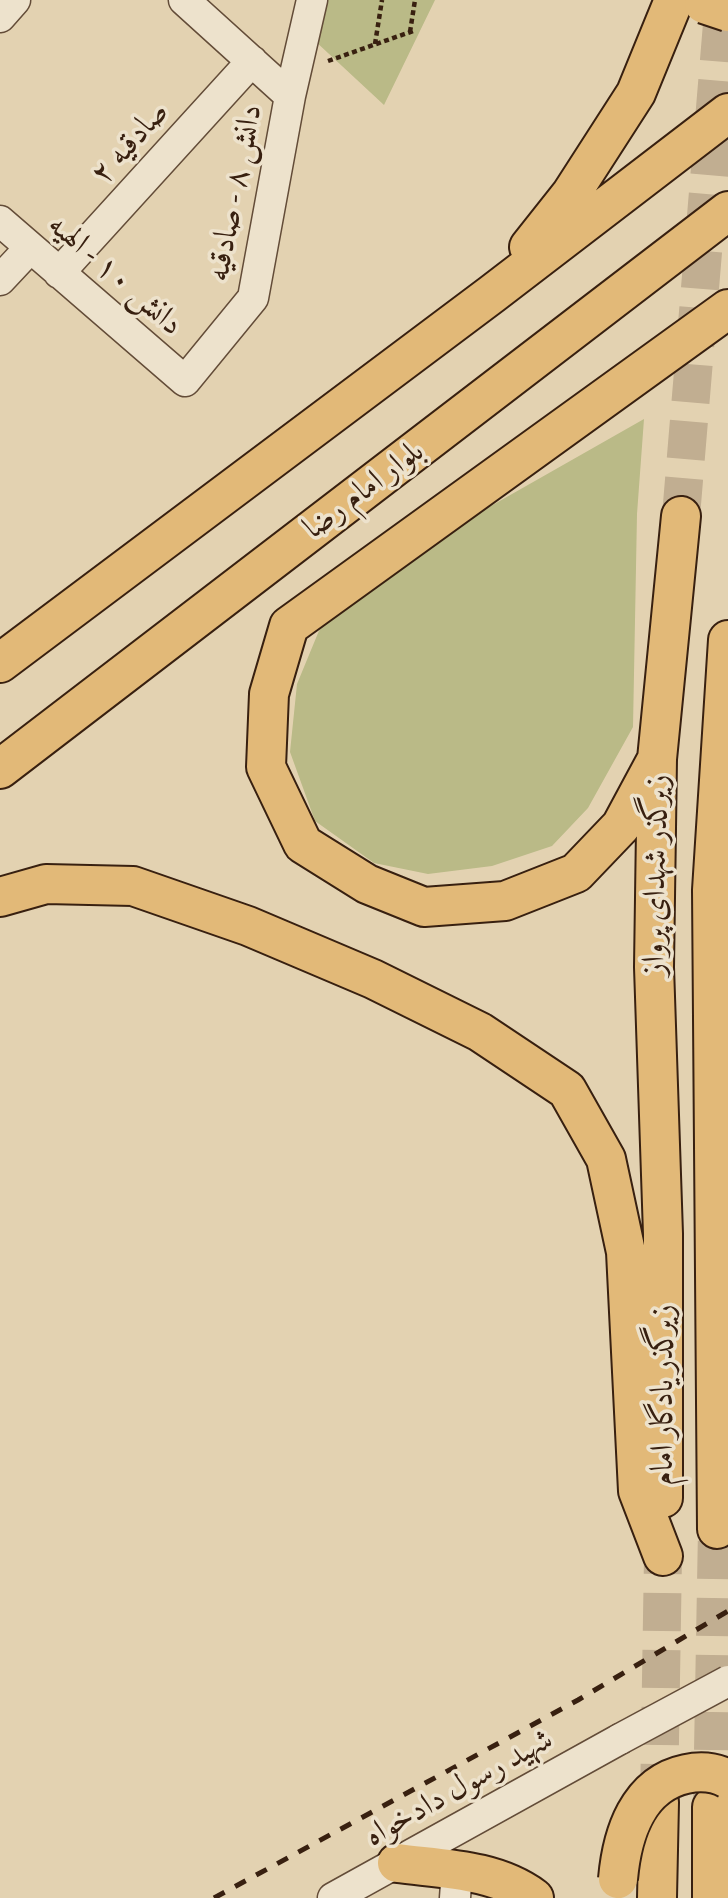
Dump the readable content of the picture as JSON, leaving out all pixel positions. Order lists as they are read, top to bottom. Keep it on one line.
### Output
{"streets":{"main road":["بلوار امام رضا","زیرگذر شهدای پرواز","زیرگذر یادگار امام"],"street":["صادقیه ۲","دانش ۸ - صادقیه","دانش ۱۰ - الهیه","شهید رسول دادخواه"]},"crossings":[["صادقیه ۲","دانش ۸ - صادقیه"],["صادقیه ۲","دانش ۱۰ - الهیه"],["دانش ۸ - صادقیه","دانش ۱۰ - الهیه"],["زیرگذر شهدای پرواز","زیرگذر یادگار امام"]]}
